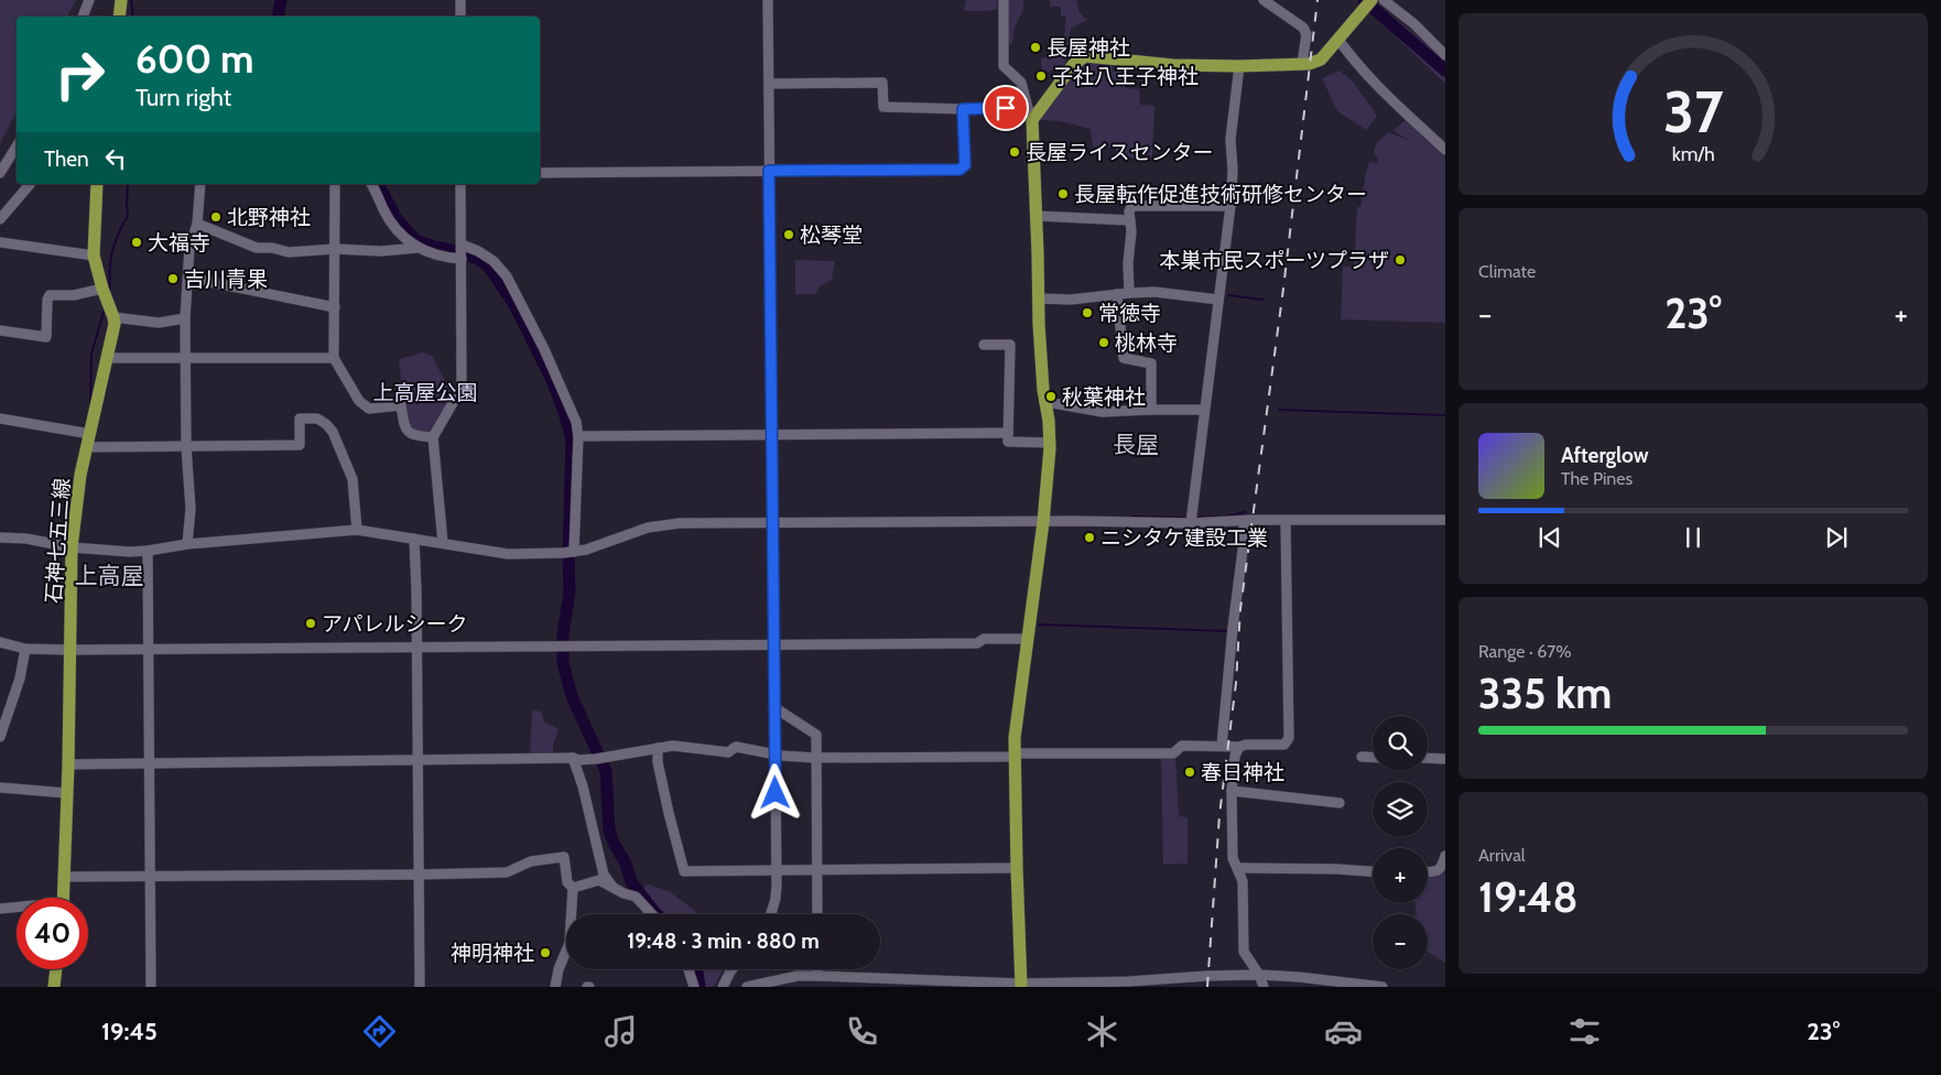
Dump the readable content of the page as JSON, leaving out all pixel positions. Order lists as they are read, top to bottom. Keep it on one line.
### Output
{"streets":{"main road":["石神七五三線"]},"districts":["長屋","上高屋"],"parks":["上高屋公園"],"places":["長屋神社","子社八王子神社","長屋ライスセンター","長屋転作促進技術研修センター","北野神社","松琴堂","大福寺","本巣市民スポーツプラザ","吉川青果","常徳寺","桃林寺","秋葉神社","ニシタケ建設工業","アパレルシーク","春日神社","神明神社"],"page":{"turn":["600 m","Turn right"],"then":"Then","tile":["Climate",["Range · 67%","335 km"],["Arrival","19:48"]],"heat":["−","23°","+"],"song":["Afterglow","The Pines"],"map_buttons":["+","−"],"limit":"40","trip":"19:48 · 3 min · 880 m","tabs":["19:45","23°"],"gauge":["37","km/h"]}}
